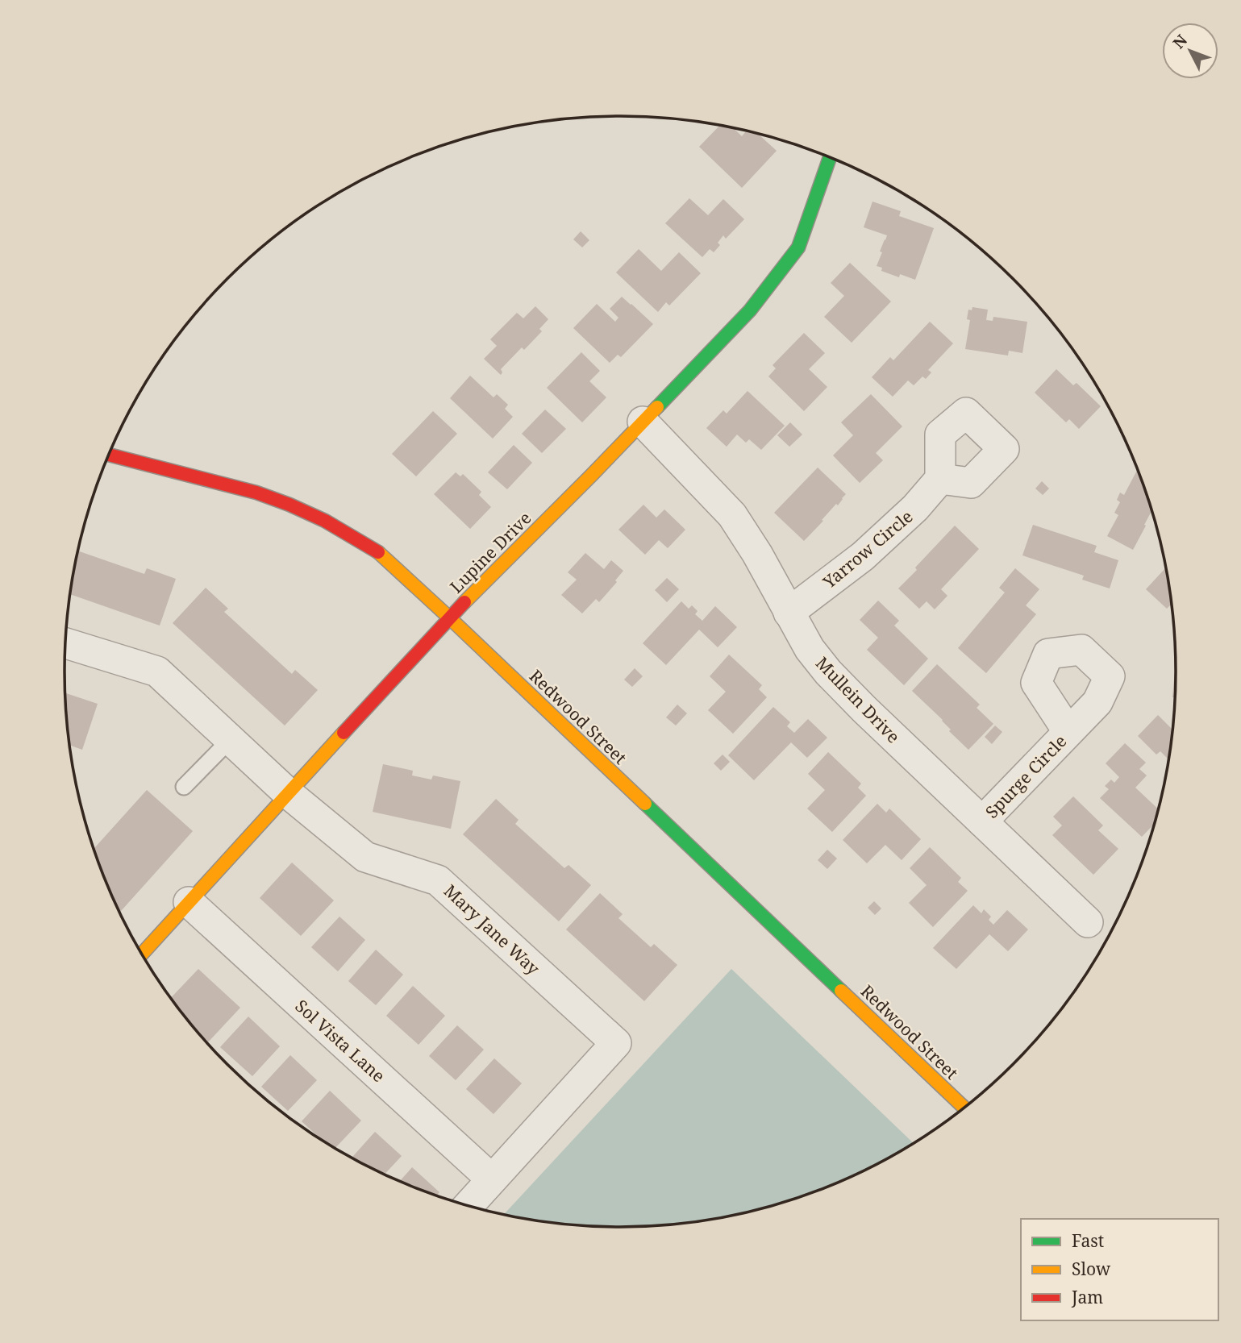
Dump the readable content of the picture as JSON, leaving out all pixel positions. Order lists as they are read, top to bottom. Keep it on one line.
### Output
{"streets":{"street":["Yarrow Circle","Lupine Drive","Mullein Drive","Redwood Street","Spurge Circle","Mary Jane Way","Sol Vista Lane"]},"crossings":[["Yarrow Circle","Mullein Drive"],["Lupine Drive","Mullein Drive"],["Lupine Drive","Redwood Street"],["Lupine Drive","Mary Jane Way"],["Lupine Drive","Sol Vista Lane"],["Mullein Drive","Spurge Circle"],["Mary Jane Way","Sol Vista Lane"]],"legend":["Fast","Slow","Jam"],"north":"top left"}
